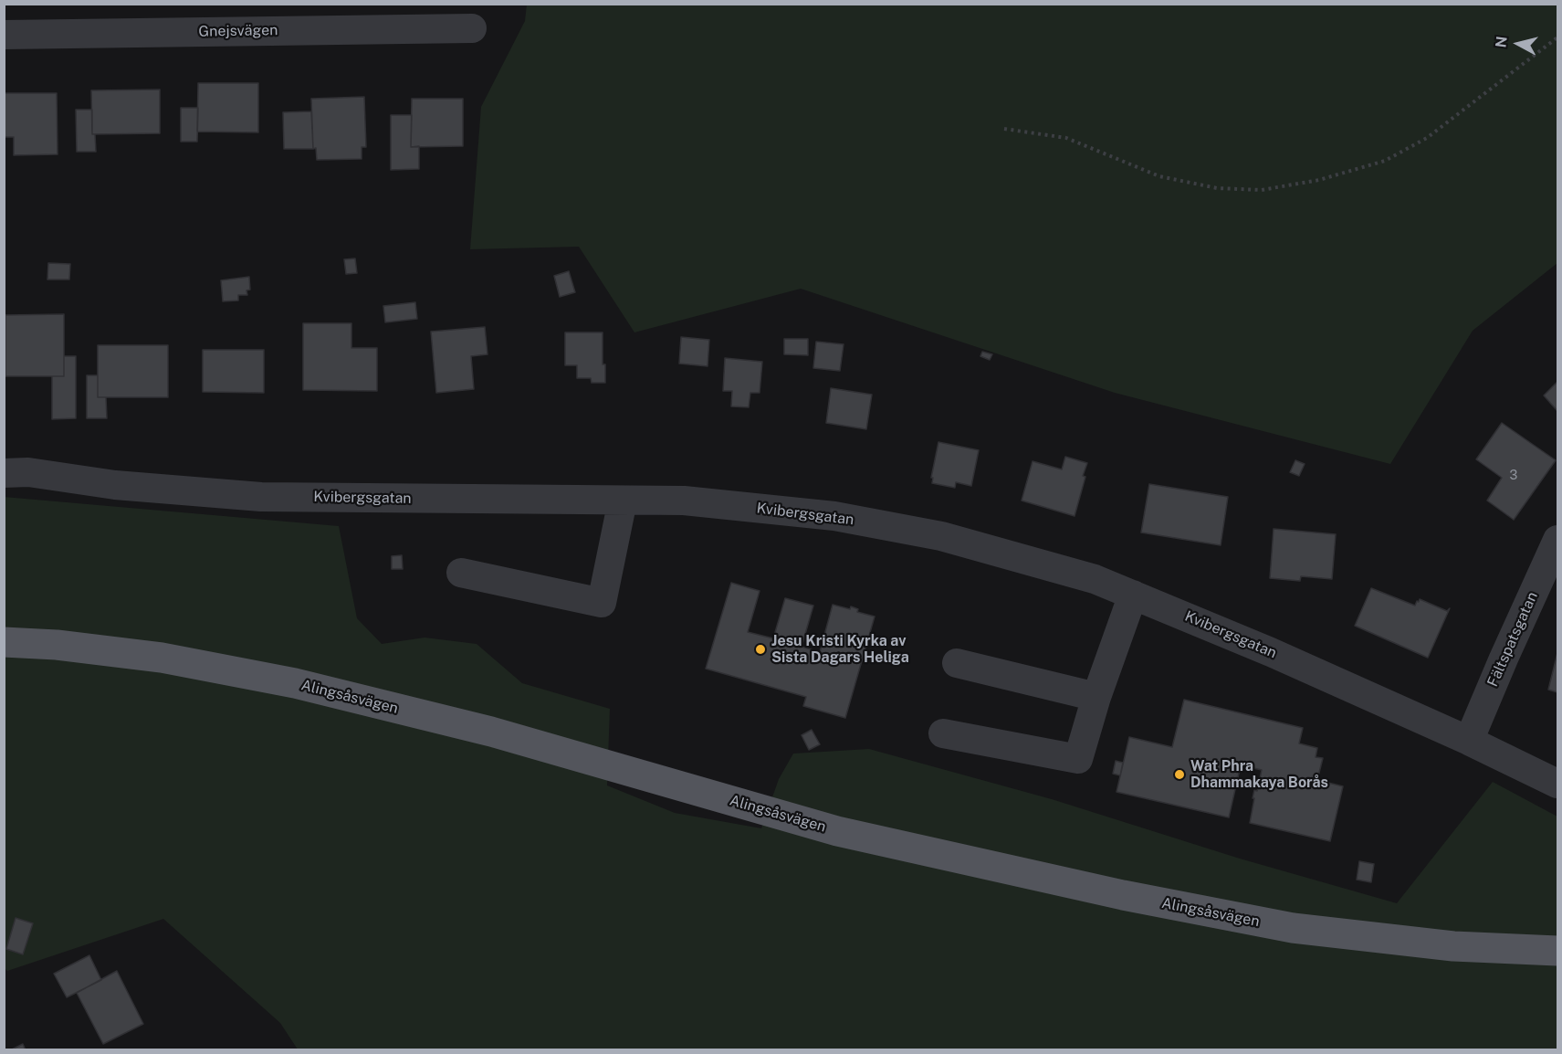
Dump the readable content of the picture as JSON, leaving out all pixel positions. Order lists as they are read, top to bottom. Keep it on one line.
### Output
{"streets":{"main road":["Alingsåsvägen"],"street":["Gnejsvägen","Kvibergsgatan","Fältspatsgatan"]},"crossings":[["Kvibergsgatan","Fältspatsgatan"]],"places":["Jesu Kristi Kyrka av Sista Dagars Heliga","Wat Phra Dhammakaya Borås"],"house_numbers":["3"],"north":"left"}
